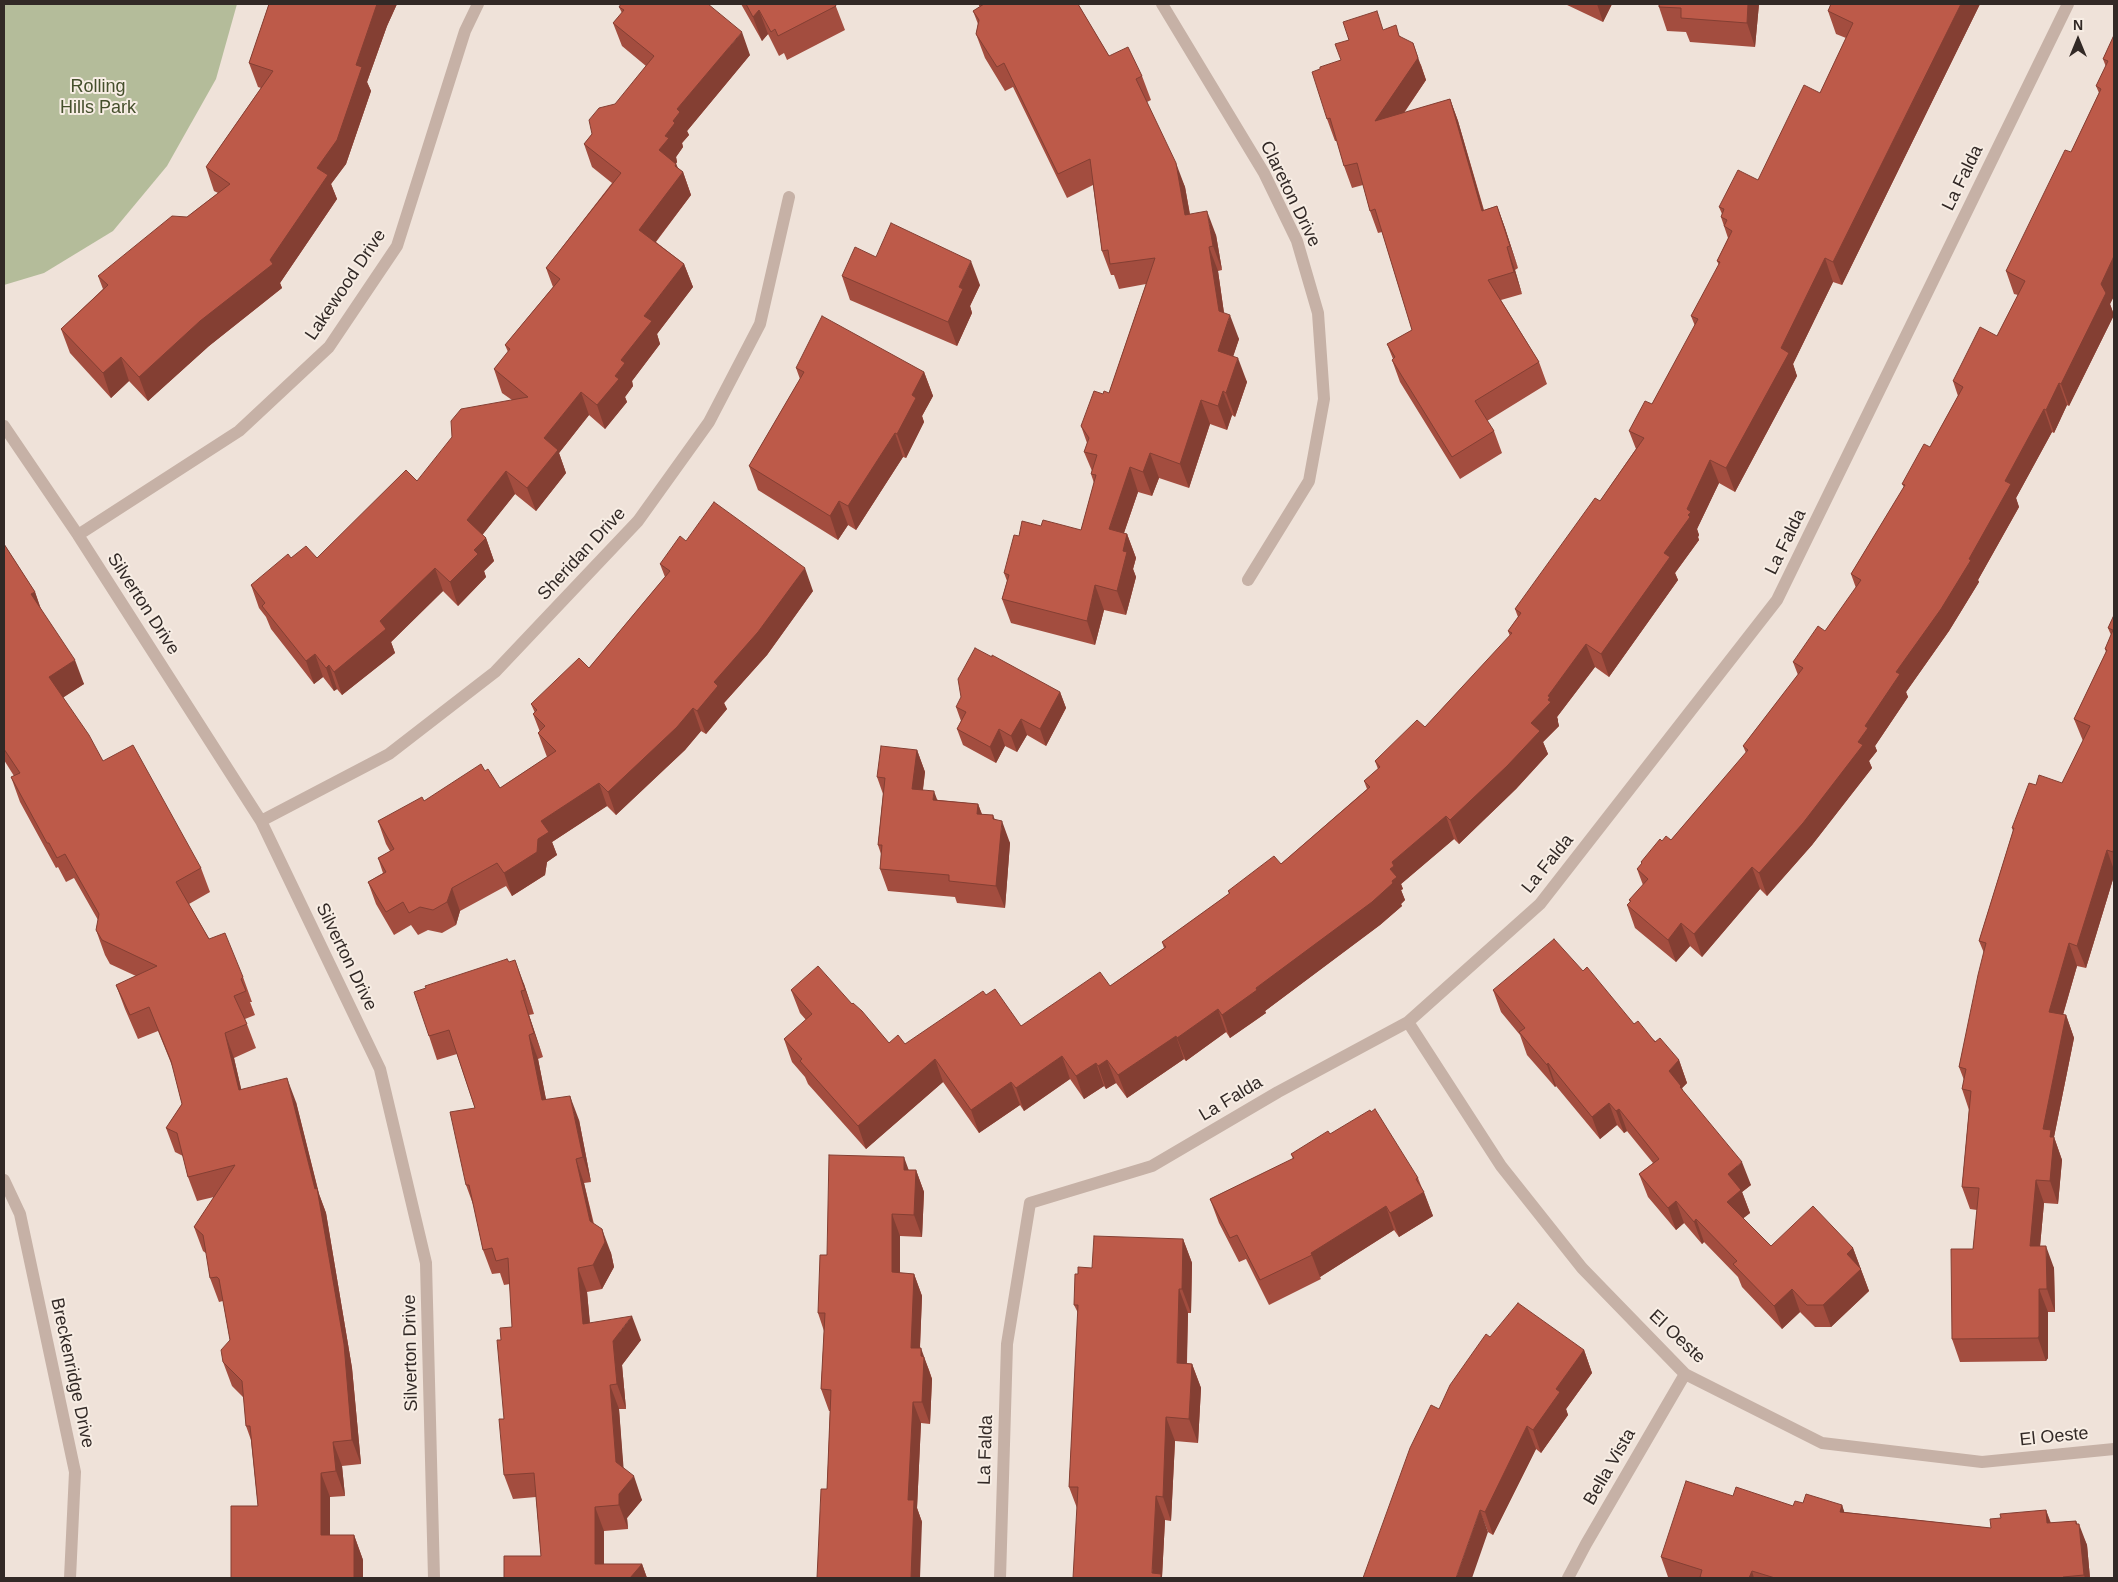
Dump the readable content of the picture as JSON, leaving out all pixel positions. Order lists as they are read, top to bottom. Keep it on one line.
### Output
{"streets":{"street":["La Falda","Clareton Drive","Lakewood Drive","Sheridan Drive","Silverton Drive","El Oeste","Breckenridge Drive","Bella Vista"]},"crossings":[["La Falda","El Oeste"],["Lakewood Drive","Silverton Drive"],["Sheridan Drive","Silverton Drive"],["El Oeste","Bella Vista"]],"parks":["Rolling Hills Park"],"north":"top"}
